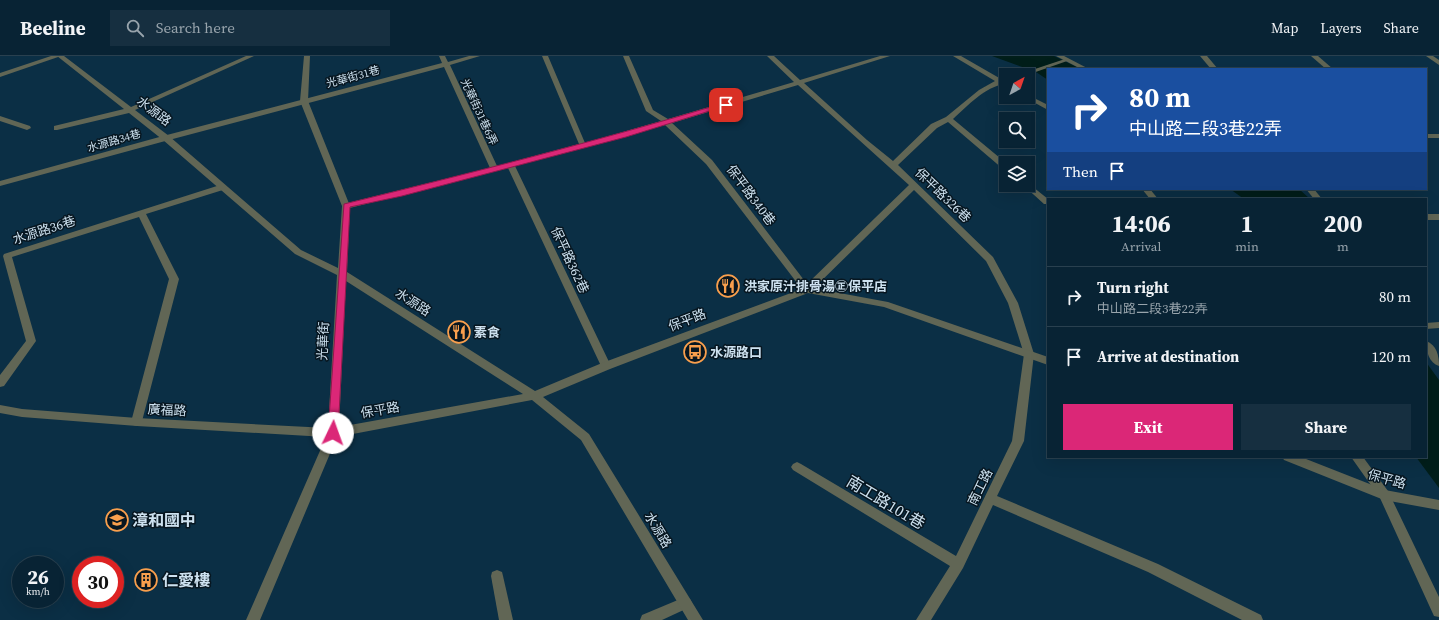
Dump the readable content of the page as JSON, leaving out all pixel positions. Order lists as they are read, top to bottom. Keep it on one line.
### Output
{"streets":{"street":["光華街31巷","水源路","光華街31巷6弄","水源路34巷","保平路340巷","保平路326巷","水源路36巷","保平路362巷","保平路","光華街","廣福路","南工路","南工路101巷"]},"crossings":[["光華街31巷","光華街31巷6弄"],["光華街31巷","水源路34巷"],["光華街31巷","光華街"],["水源路","水源路34巷"],["水源路","水源路36巷"],["水源路","保平路"],["水源路","光華街"],["水源路34巷","光華街"],["保平路340巷","保平路"],["保平路326巷","南工路"],["保平路362巷","保平路"],["保平路","光華街"],["保平路","廣福路"],["光華街","廣福路"],["南工路","南工路101巷"]],"places":{"restaurant":["洪家原汁排骨湯㊣保平店","素食"],"bus stop":["水源路口"],"school or university":["漳和國中"],"building":["仁愛樓"]},"north":"top right","page":{"header":"Beeline","search":"Search here","nav":["Map","Layers","Share"],"turn":["80 m","中山路二段3巷22弄"],"then":"Then","eta":["14:06","Arrival","1","min","200","m"],"list":[{"name":"Turn right","note":"中山路二段3巷22弄","value":"80 m"},{"name":"Arrive at destination","value":"120 m"}],"buttons":["Exit","Share"],"speed":"26 km/h","limit":"30"}}
